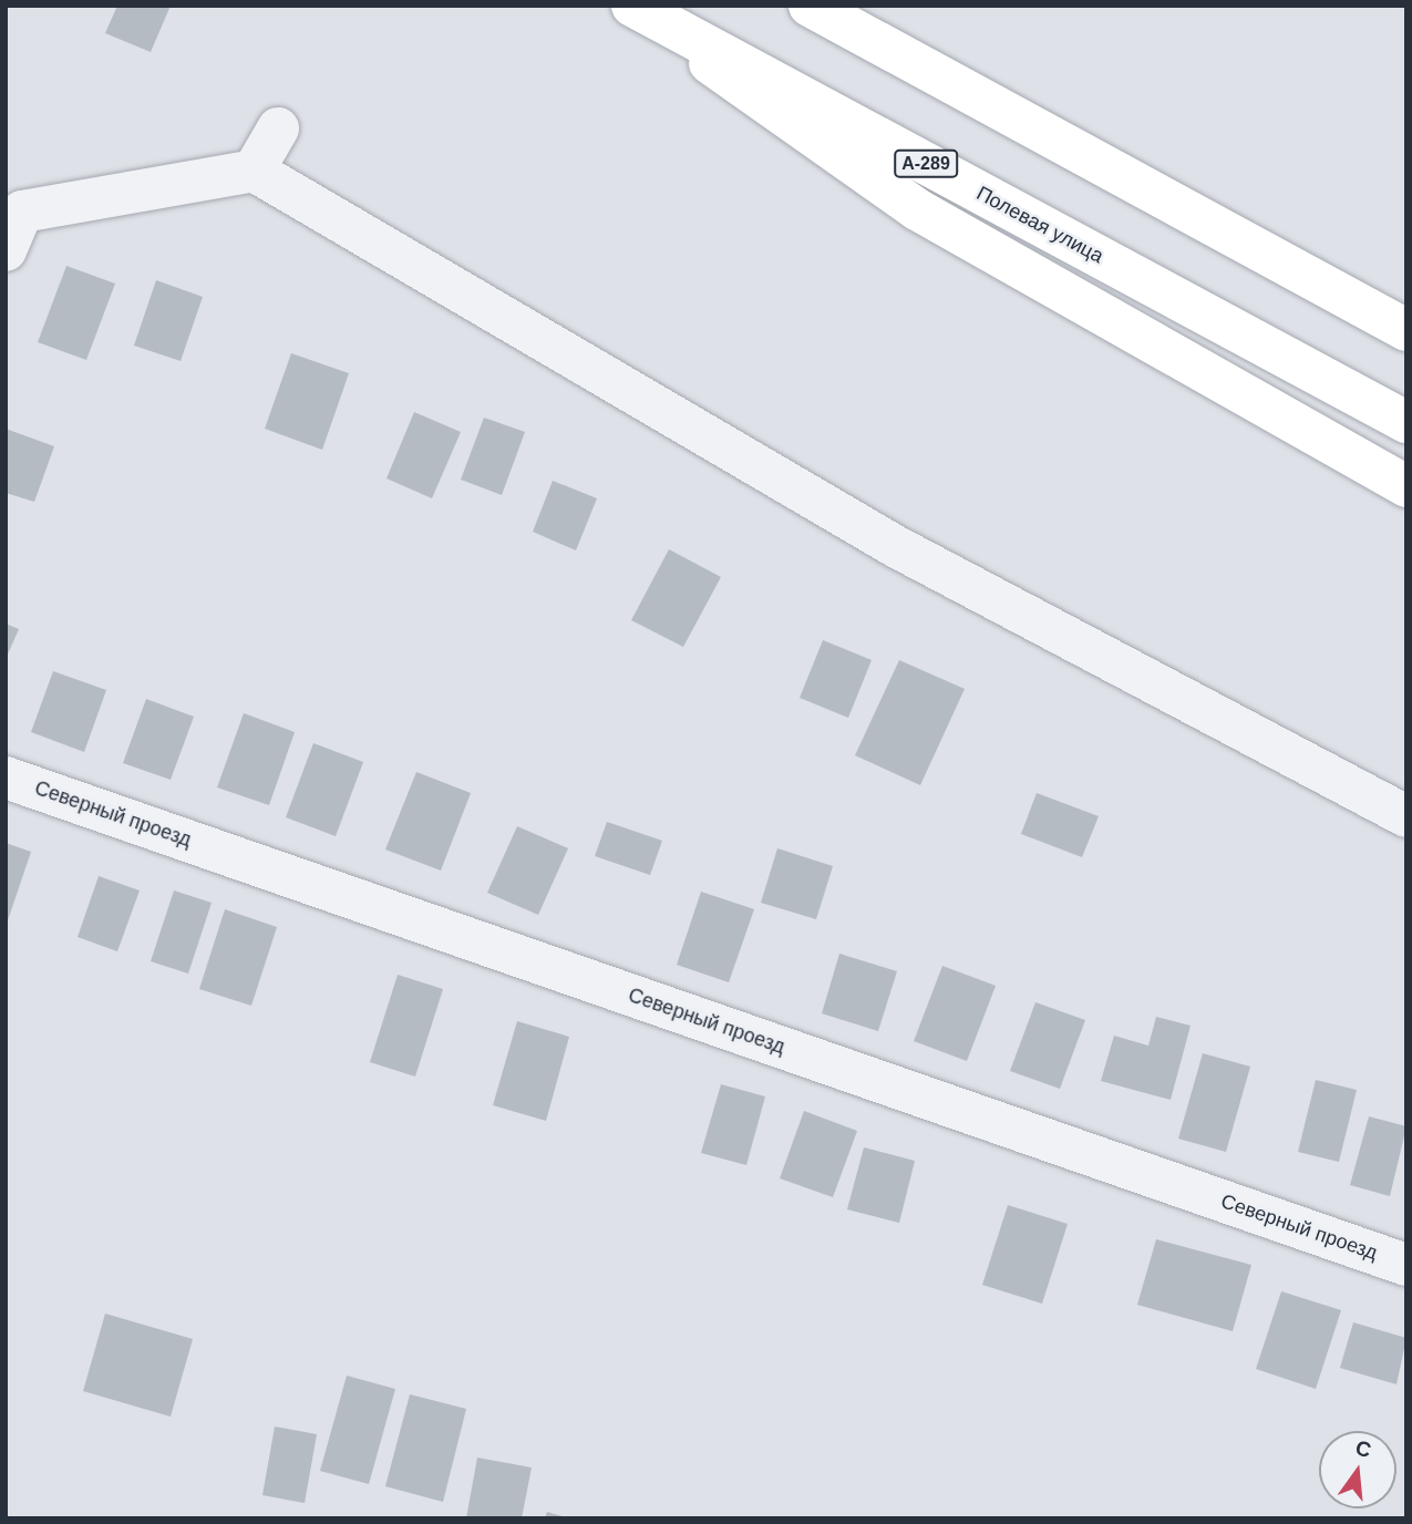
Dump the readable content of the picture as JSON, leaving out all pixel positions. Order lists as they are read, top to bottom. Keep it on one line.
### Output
{"streets":{"main road":["А-289","Полевая улица"],"street":["Северный проезд"]},"north":"top"}
